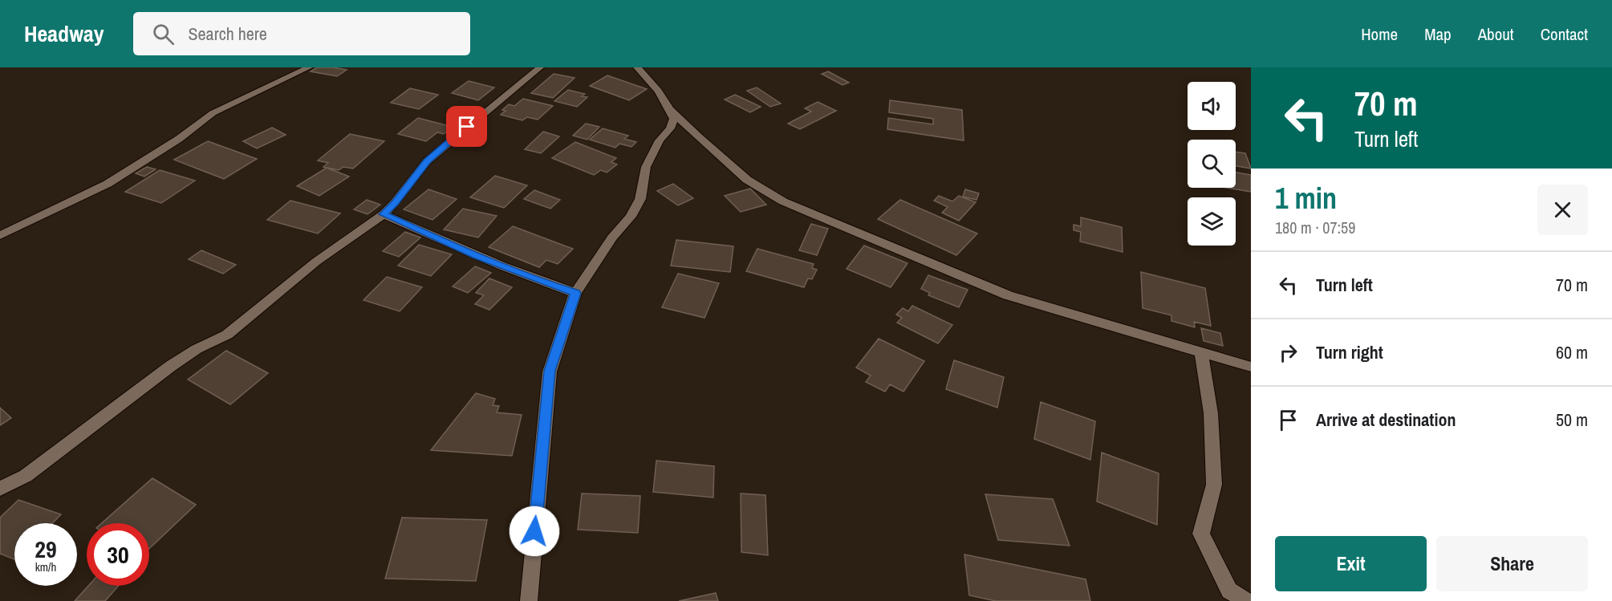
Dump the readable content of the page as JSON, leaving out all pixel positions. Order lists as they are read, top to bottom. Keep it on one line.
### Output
{"page":{"header":"Headway","search":"Search here","nav":["Home","Map","About","Contact"],"turn":["70 m","Turn left"],"heading":["1 min","180 m · 07:59"],"list":[{"name":"Turn left","value":"70 m"},{"name":"Turn right","value":"60 m"},{"name":"Arrive at destination","value":"50 m"}],"speed":"29 km/h","limit":"30","buttons":["Exit","Share"]}}
